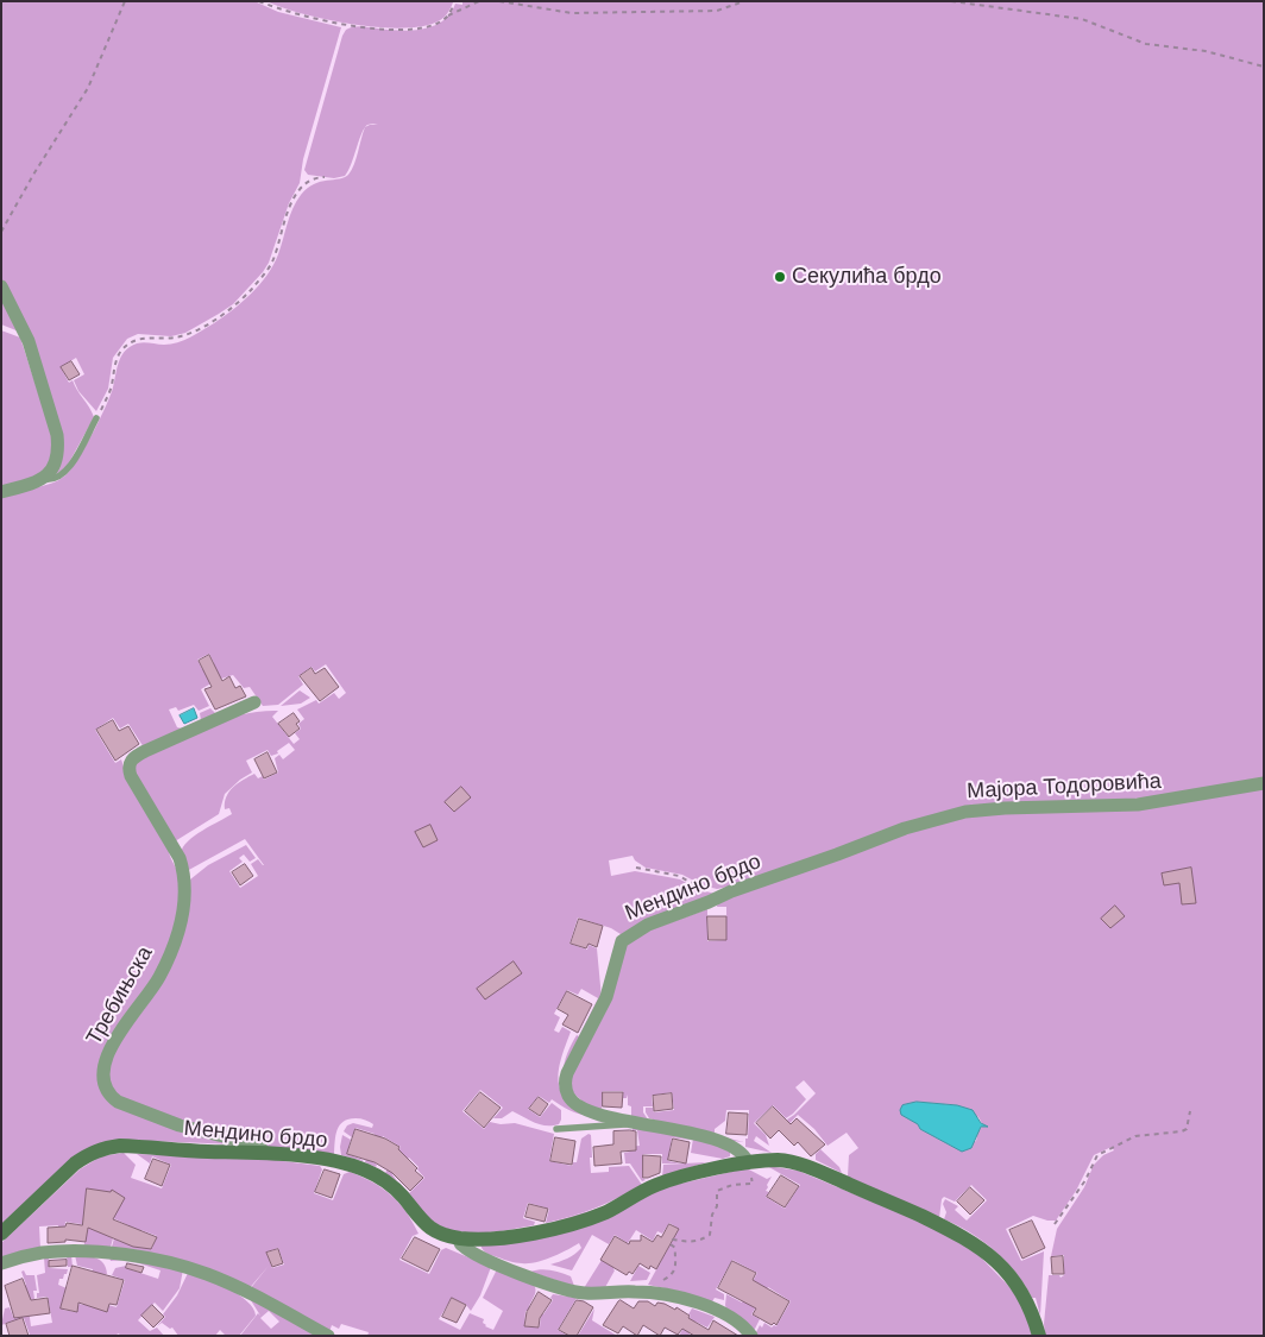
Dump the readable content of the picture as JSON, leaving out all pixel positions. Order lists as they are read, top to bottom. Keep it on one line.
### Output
{"streets":{"street":["Мајора Тодоровића","Мендино брдо","Требињска"]},"crossings":[["Мајора Тодоровића","Мендино брдо"],["Мендино брдо","Требињска"]],"places":["Секулића брдо"]}
